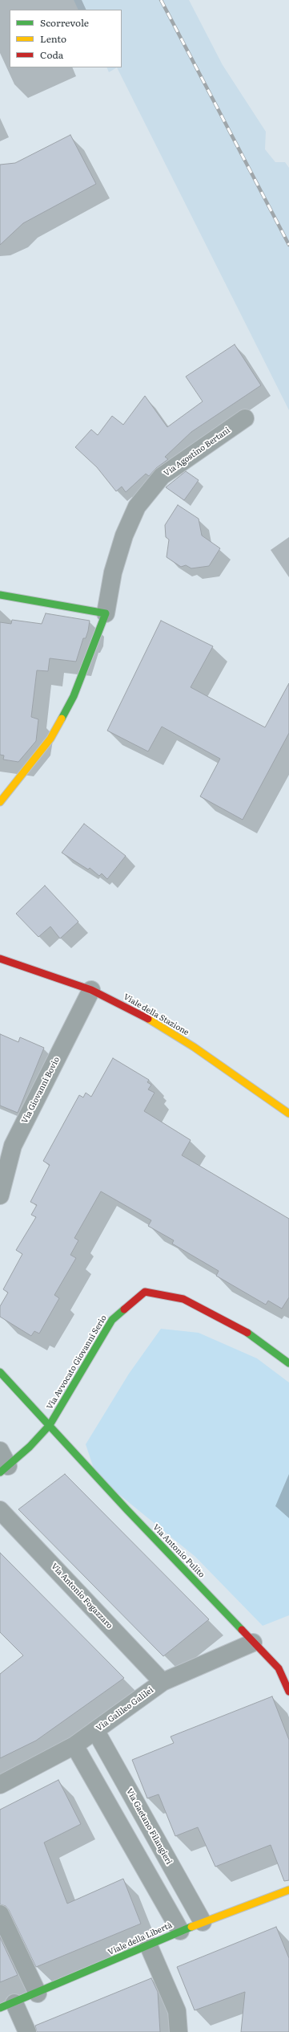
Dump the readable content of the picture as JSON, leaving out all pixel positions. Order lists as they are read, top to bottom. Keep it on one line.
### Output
{"streets":{"street":["Via Agostino Bertani","Viale della Stazione","Via Giovanni Bovio","Via Avvocato Giovanni Serio","Via Antonio Pulito","Via Antonio Fogazzaro","Via Galileo Galilei","Via Gaetano Filangieri","Viale della Libertà"]},"crossings":[["Viale della Stazione","Via Giovanni Bovio"],["Via Avvocato Giovanni Serio","Via Antonio Pulito"],["Via Antonio Pulito","Via Galileo Galilei"],["Via Antonio Fogazzaro","Via Galileo Galilei"],["Via Galileo Galilei","Via Gaetano Filangieri"],["Via Gaetano Filangieri","Viale della Libertà"]],"legend":["Scorrevole","Lento","Coda"]}
